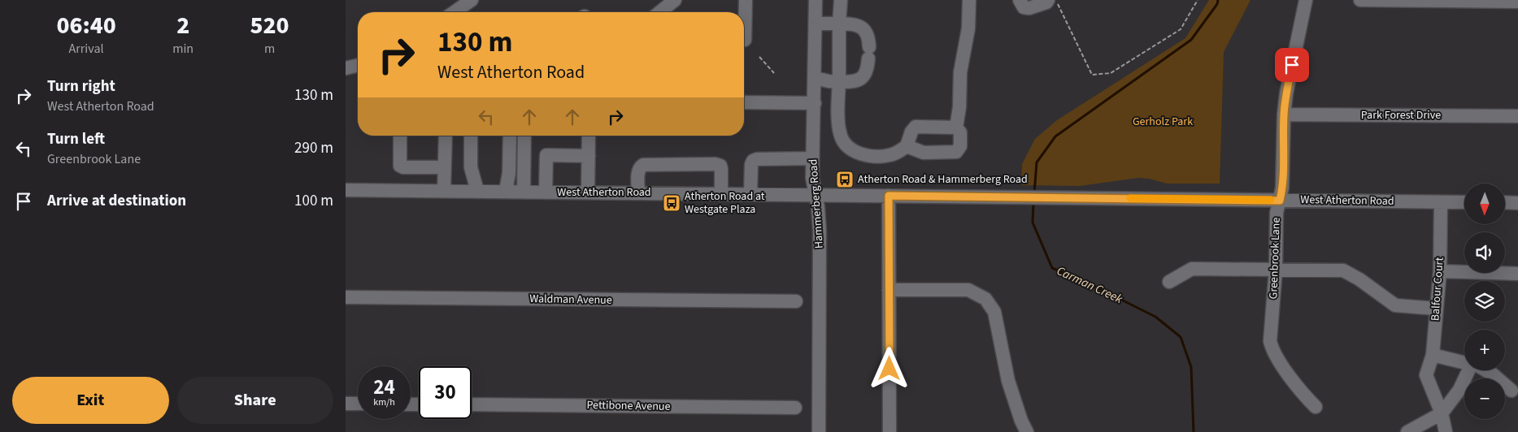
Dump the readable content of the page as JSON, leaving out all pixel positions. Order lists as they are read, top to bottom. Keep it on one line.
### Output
{"streets":{"street":["Park Forest Drive","West Atherton Road","Hammerberg Road","Greenbrook Lane","Balfour Court","Waldman Avenue","Pettibone Avenue"]},"crossings":[["Park Forest Drive","Greenbrook Lane"],["West Atherton Road","Hammerberg Road"],["West Atherton Road","Greenbrook Lane"],["West Atherton Road","Balfour Court"]],"water":["Carman Creek"],"parks":["Gerholz Park"],"places":{"bus stop":["Atherton Road & Hammerberg Road","Atherton Road at Westgate Plaza"]},"north":"bottom","page":{"eta":["06:40","Arrival","2","min","520","m"],"turn":["130 m","West Atherton Road"],"list":[{"name":"Turn right","note":"West Atherton Road","value":"130 m"},{"name":"Turn left","note":"Greenbrook Lane","value":"290 m"},{"name":"Arrive at destination","value":"100 m"}],"map_buttons":["+","−"],"speed":"24 km/h","limit":"30","buttons":["Exit","Share"]}}
